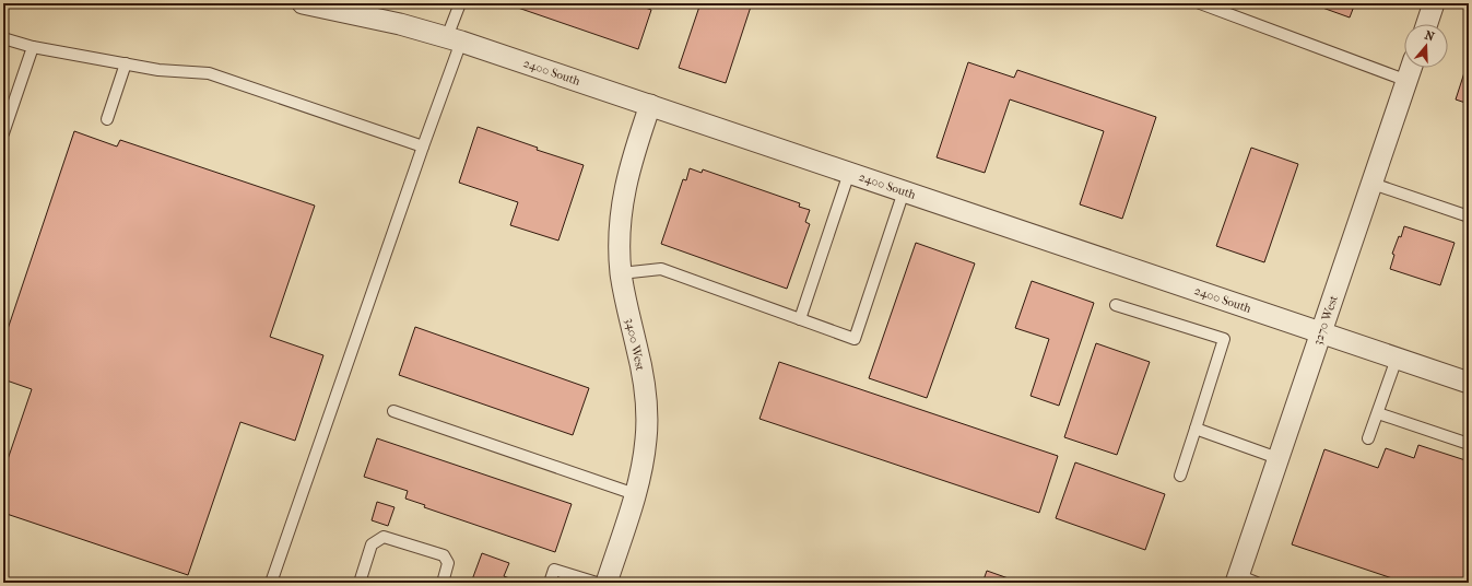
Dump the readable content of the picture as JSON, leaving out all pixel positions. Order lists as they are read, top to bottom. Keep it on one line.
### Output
{"streets":{"street":["2400 South","3270 West","3400 West"]},"crossings":[["2400 South","3270 West"],["2400 South","3400 West"]],"north":"top"}
